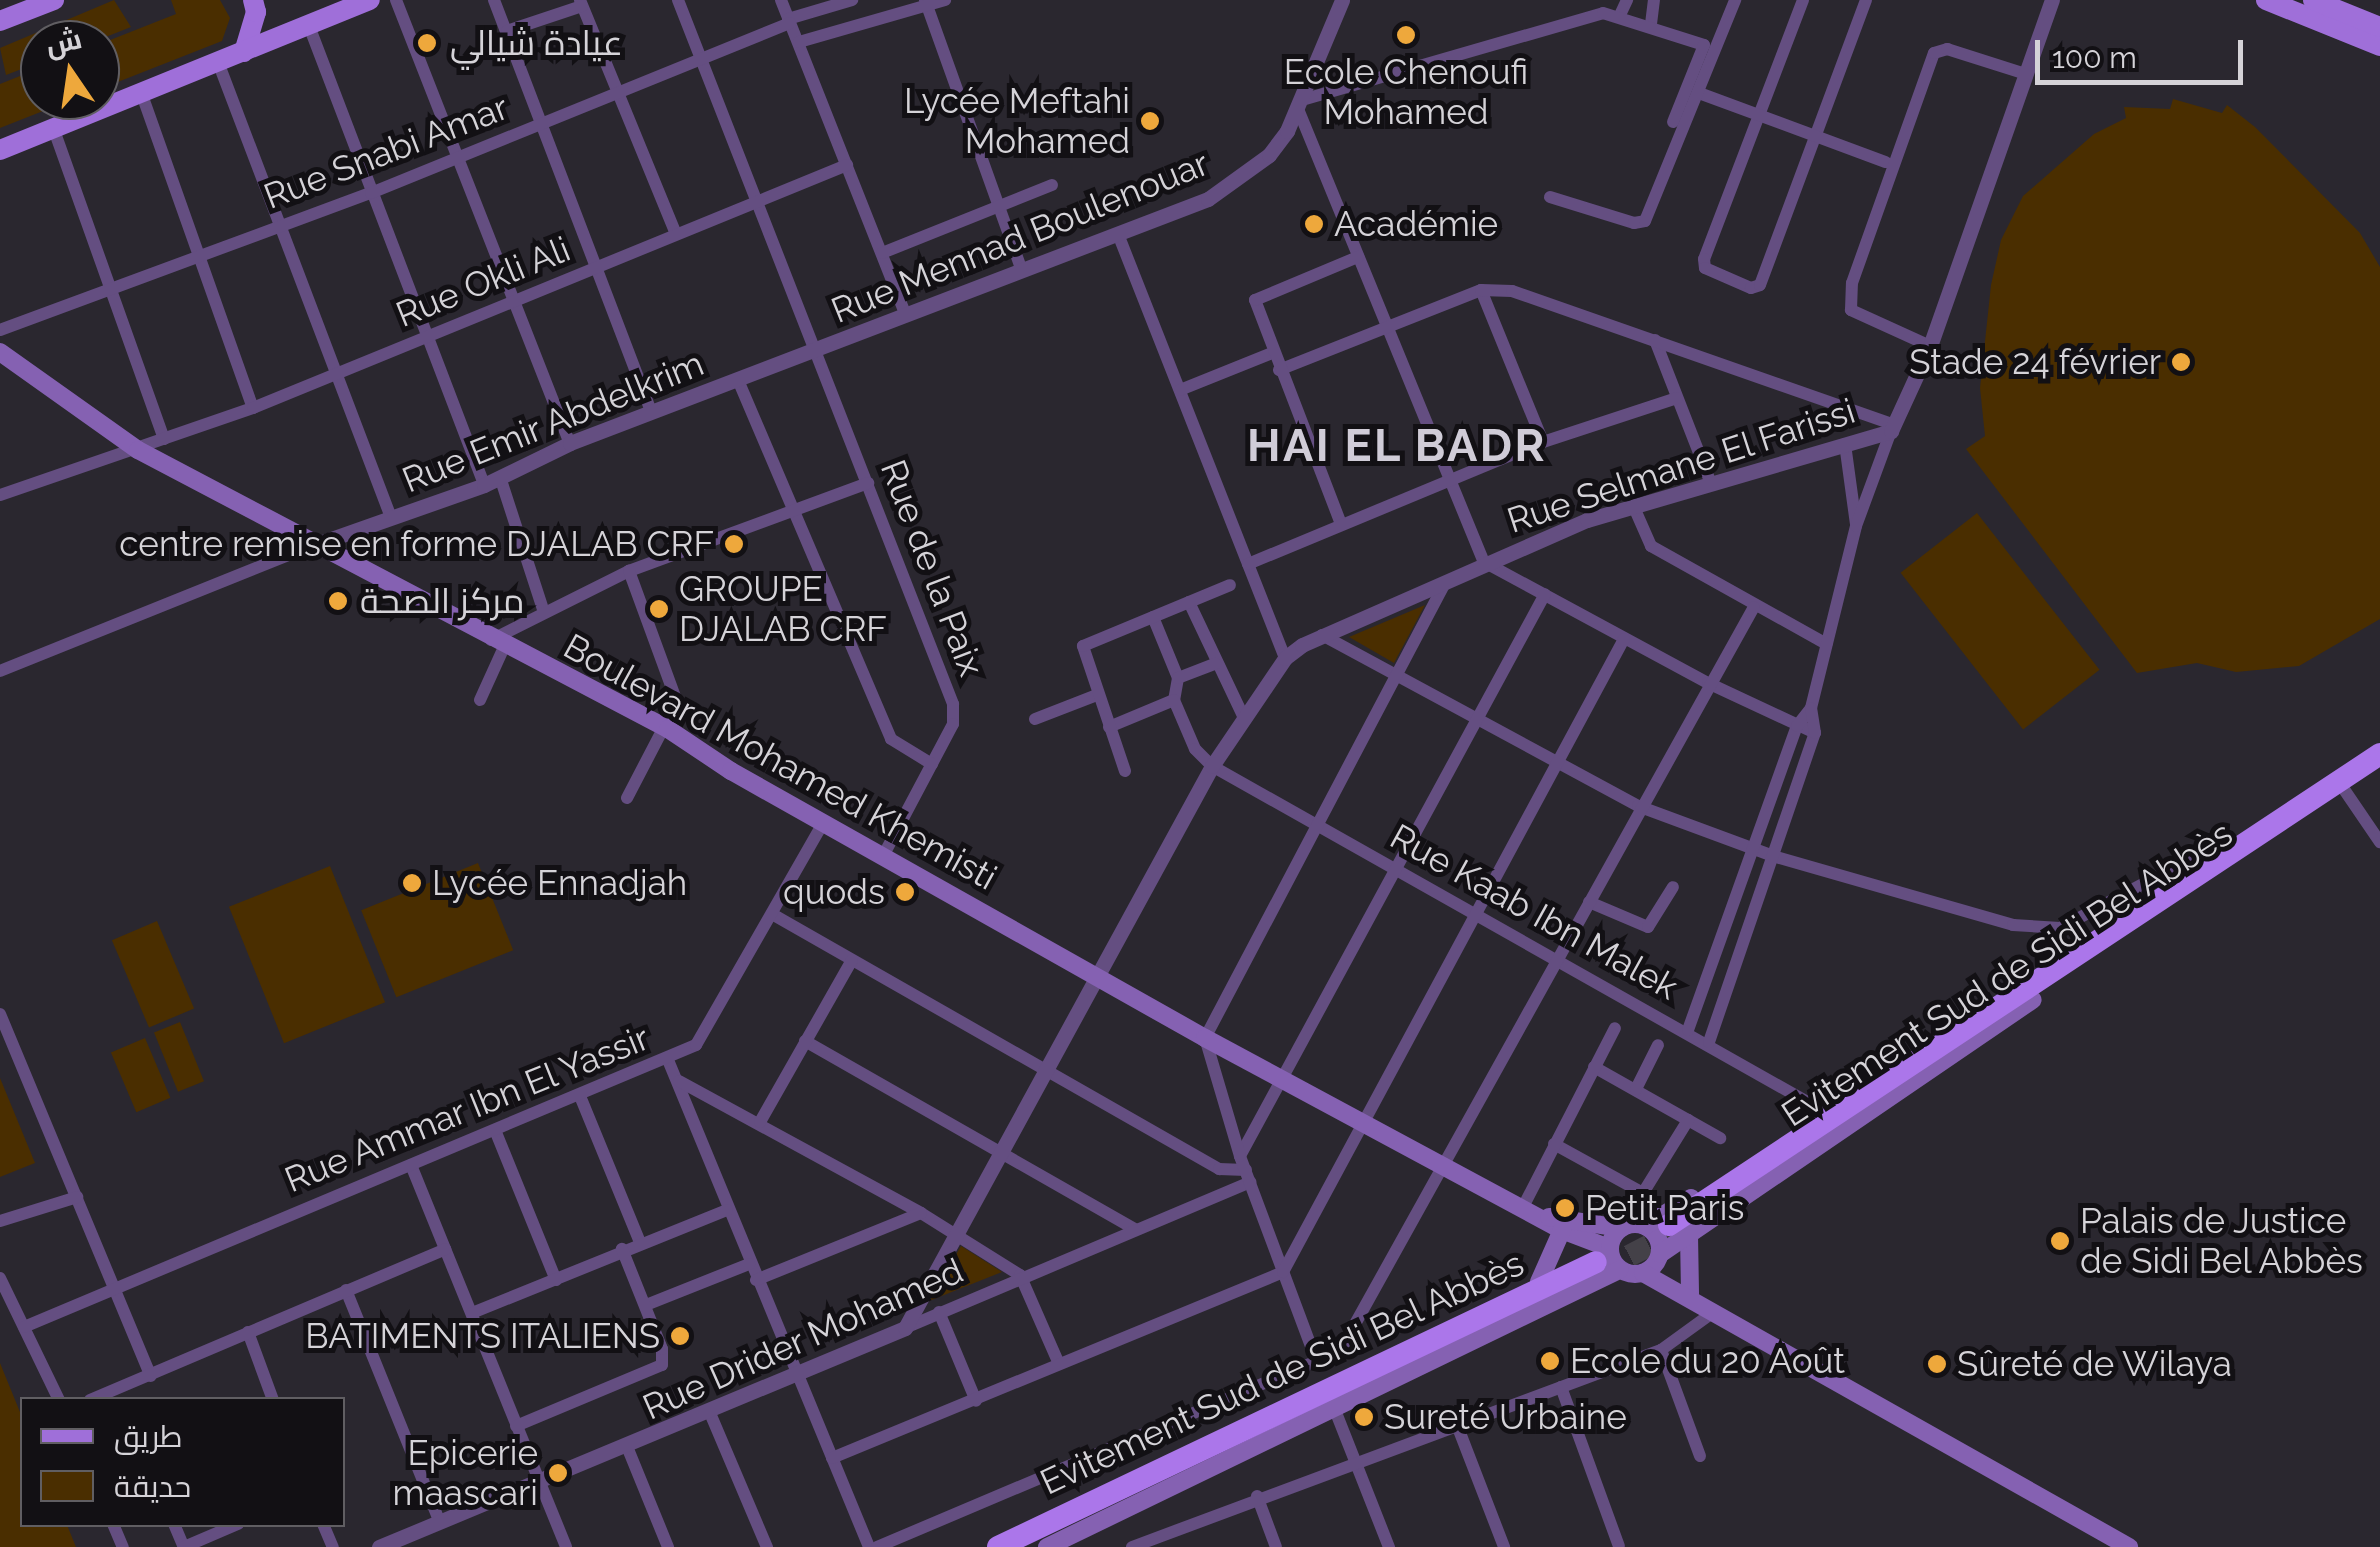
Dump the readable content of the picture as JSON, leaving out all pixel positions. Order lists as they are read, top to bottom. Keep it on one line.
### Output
{"streets":{"highway":["Evitement Sud de Sidi Bel Abbès"],"main road":["Boulevard Mohamed Khemisti"],"street":["Rue Snabi Amar","Rue Mennad Boulenouar","Rue Okli Ali","Rue Emir Abdelkrim","Rue Selmane El Farissi","Rue de la Paix","Rue Kaab Ibn Malek","Rue Ammar Ibn El Yassir","Rue Drider Mohamed"]},"crossings":[["Rue Snabi Amar","Rue de la Paix"],["Rue Mennad Boulenouar","Rue Emir Abdelkrim"],["Rue Mennad Boulenouar","Rue de la Paix"],["Rue Okli Ali","Rue de la Paix"],["Rue Okli Ali","Boulevard Mohamed Khemisti"],["Rue Emir Abdelkrim","Rue de la Paix"],["Rue Emir Abdelkrim","Boulevard Mohamed Khemisti"],["Rue Selmane El Farissi","Boulevard Mohamed Khemisti"],["Rue Selmane El Farissi","Rue Kaab Ibn Malek"],["Rue Selmane El Farissi","Rue Drider Mohamed"],["Rue de la Paix","Boulevard Mohamed Khemisti"],["Boulevard Mohamed Khemisti","Rue Ammar Ibn El Yassir"]],"districts":["HAI EL BADR"],"places":["Ecole Chenoufi Mohamed","عيادة شيالي","Lycée Meftahi Mohamed","Académie","Stade 24 février","centre remise en forme DJALAB CRF","مركز الصحة","GROUPE DJALAB CRF","Lycée Ennadjah","quods","Petit Paris","Palais de Justice de Sidi Bel Abbès","BATIMENTS ITALIENS","Ecole du 20 Août","Sûreté de Wilaya","Sureté Urbaine","Epicerie maascari"],"legend":["طريق","حديقة"],"scale_bar":"100 m","north":"top"}
